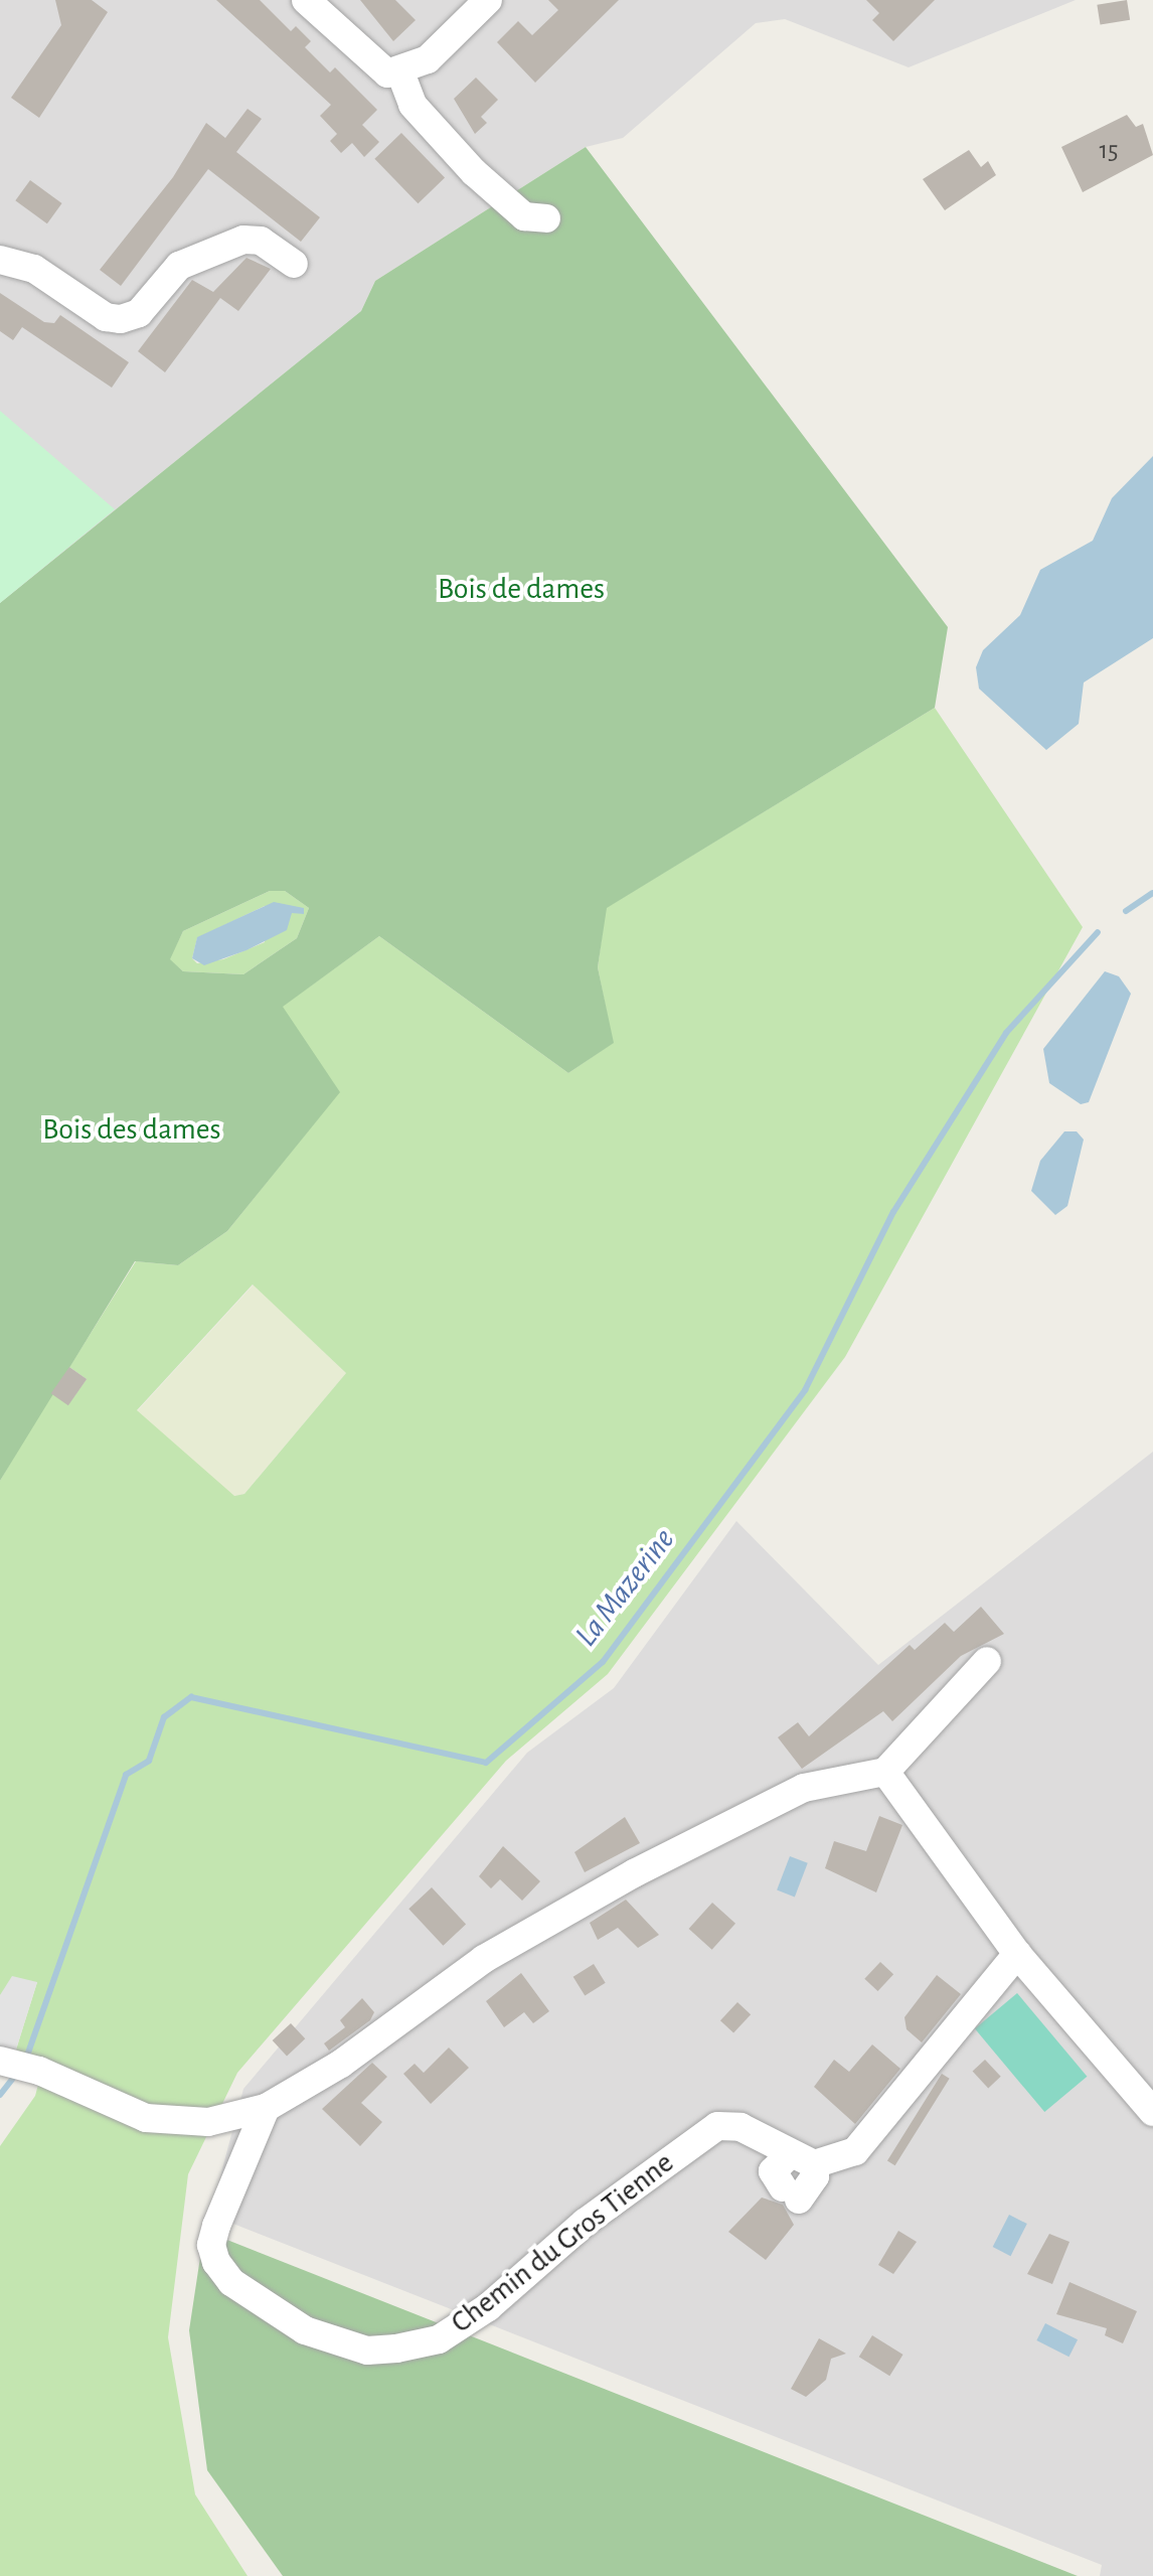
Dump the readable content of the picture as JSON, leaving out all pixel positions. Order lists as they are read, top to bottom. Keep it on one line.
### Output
{"streets":{"street":["Chemin du Gros Tienne"]},"water":["La Mazerine"],"parks":["Bois de dames","Bois des dames"],"house_numbers":["15"]}
